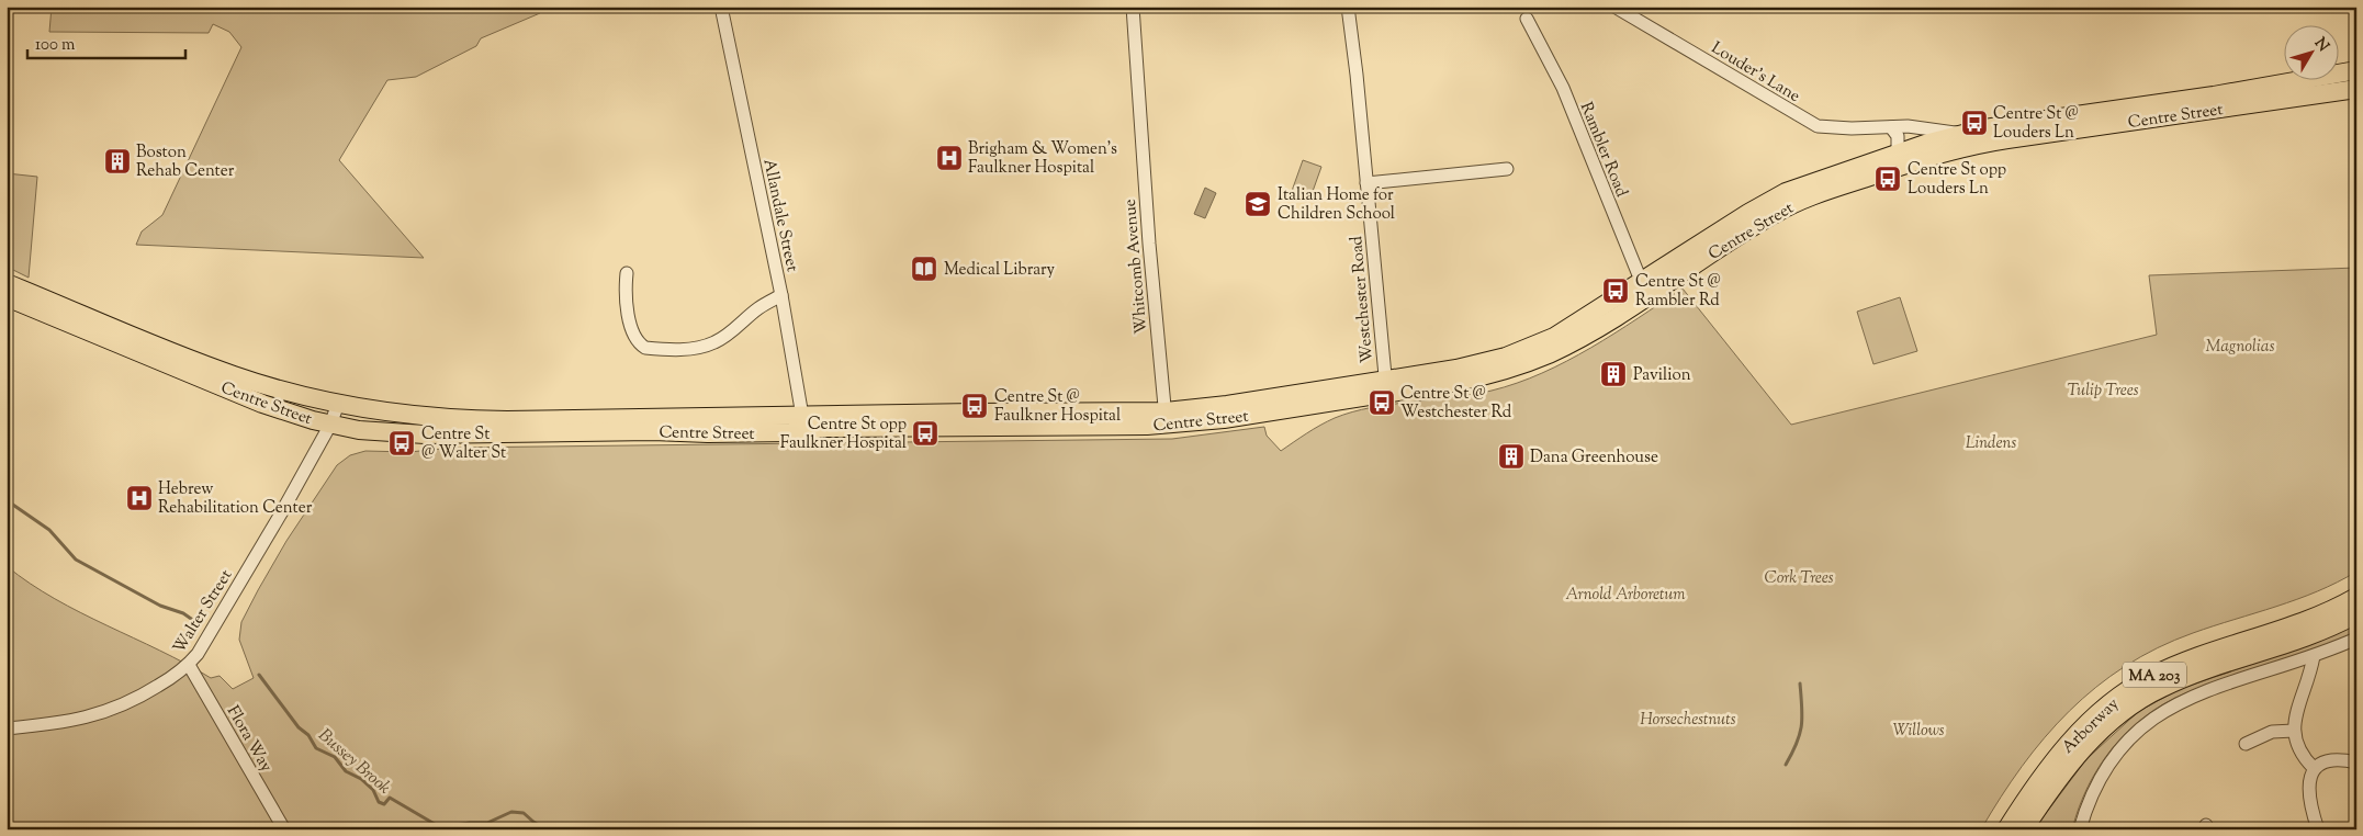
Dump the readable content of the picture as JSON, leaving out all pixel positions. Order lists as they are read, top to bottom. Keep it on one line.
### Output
{"streets":{"highway":["Centre Street","MA 203","Arborway"],"street":["Louder's Lane","Rambler Road","Allandale Street","Whitcomb Avenue","Westchester Road","Walter Street","Flora Way"]},"crossings":[["Louder's Lane","Centre Street"],["Centre Street","Rambler Road"],["Centre Street","Allandale Street"],["Centre Street","Whitcomb Avenue"],["Centre Street","Westchester Road"],["Centre Street","Walter Street"],["Walter Street","Flora Way"]],"water":["Bussey Brook"],"parks":["Magnolias","Tulip Trees","Lindens","Cork Trees","Arnold Arboretum","Horsechestnuts","Willows"],"places":{"bus stop":["Centre St @ Louders Ln","Centre St opp Louders Ln","Centre St @ Rambler Rd","Centre St @ Westchester Rd","Centre St @ Faulkner Hospital","Centre St opp Faulkner Hospital","Centre St @ Walter St"],"hospital":["Brigham & Women's Faulkner Hospital","Hebrew Rehabilitation Center"],"building":["Boston Rehab Center","Pavilion","Dana Greenhouse"],"school or university":["Italian Home for Children School"],"library":["Medical Library"]},"scale_bar":"100 m","north":"top right"}
